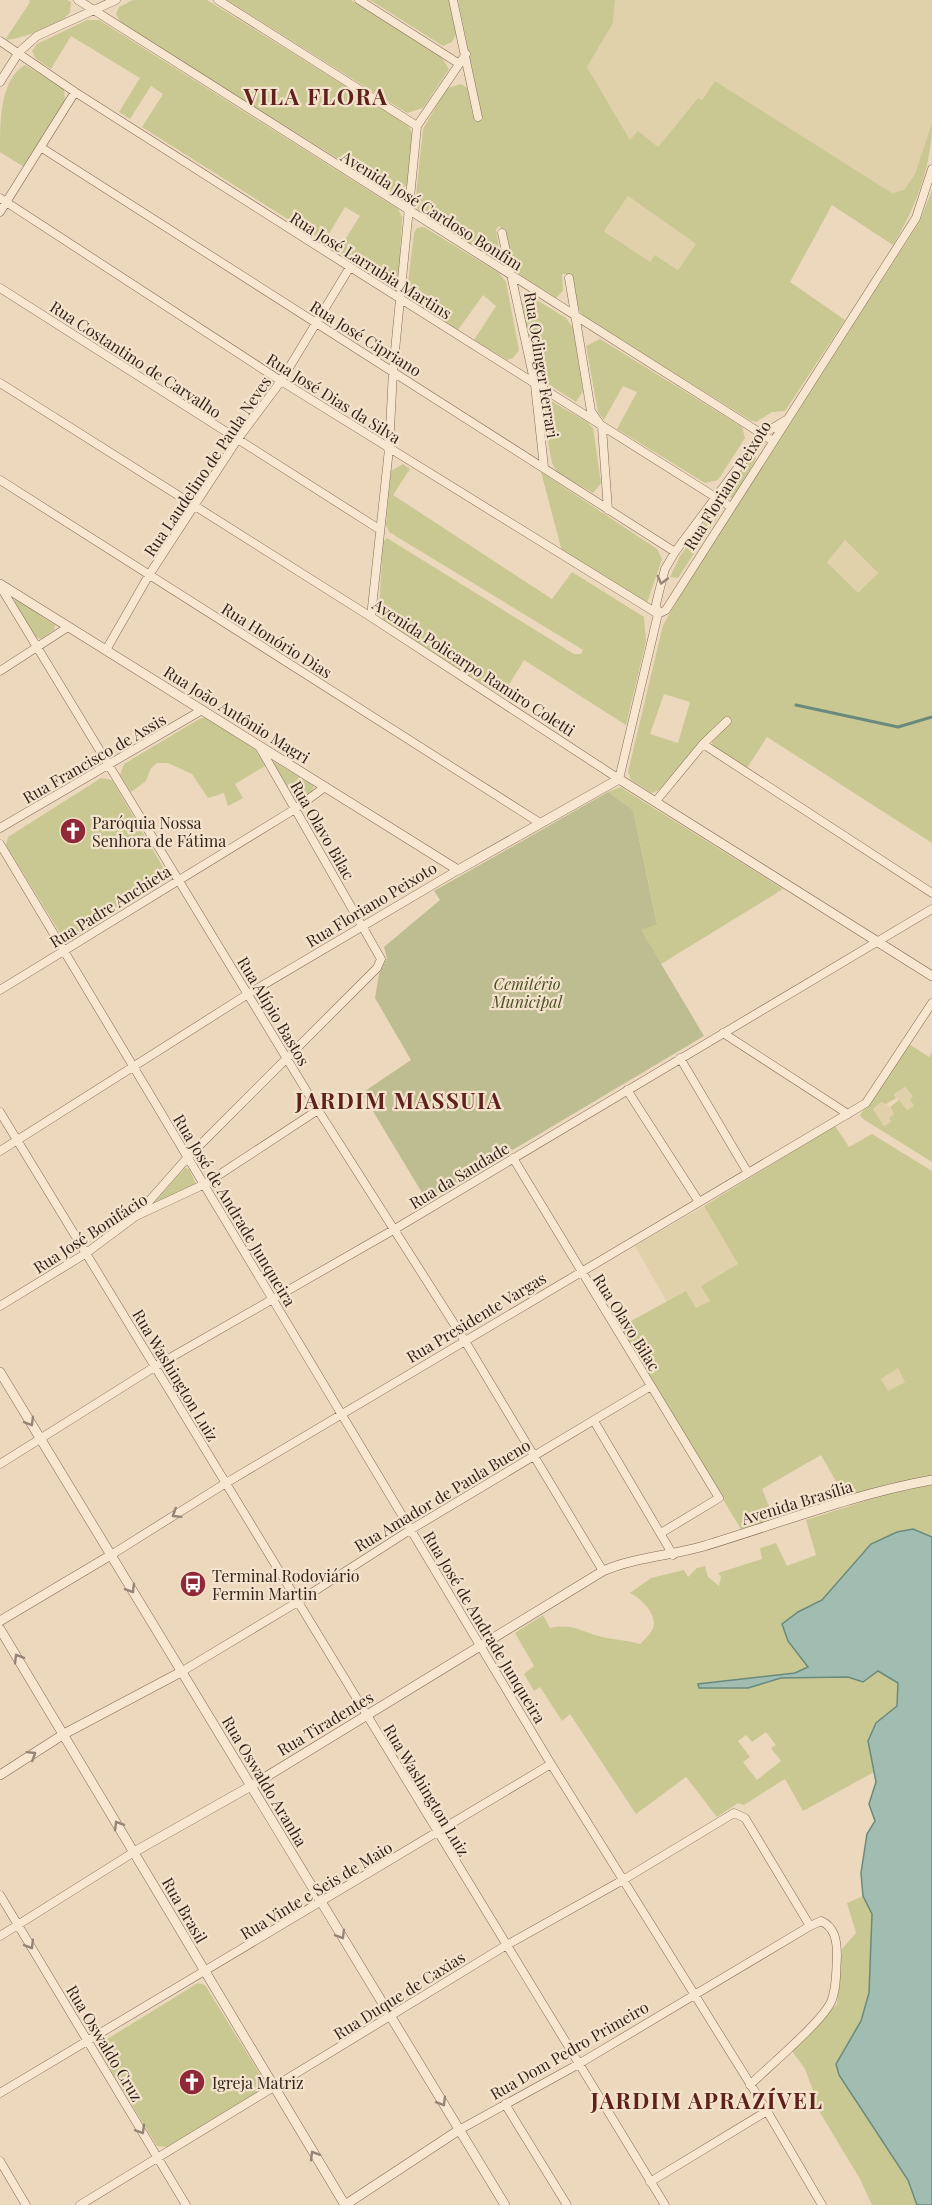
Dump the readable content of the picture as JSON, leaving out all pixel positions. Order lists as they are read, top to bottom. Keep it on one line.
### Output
{"streets":{"street":["Avenida José Cardoso Bonfim","Rua José Larrubia Martins","Rua José Cipriano","Rua Costantino de Carvalho","Rua Oclinger Ferrari","Rua José Dias da Silva","Rua Laudelino de Paula Neves","Rua Floriano Peixoto","Rua Honório Dias","Avenida Policarpo Ramiro Coletti","Rua João Antônio Magri","Rua Francisco de Assis","Rua Olavo Bilac","Rua Padre Anchieta","Rua Alípio Bastos","Rua da Saudade","Rua José de Andrade Junqueira","Rua José Bonifácio","Rua Presidente Vargas","Rua Washington Luiz","Rua Amador de Paula Bueno","Avenida Brasília","Rua Tiradentes","Rua Oswaldo Aranha","Rua Vinte e Seis de Maio","Rua Brasil","Rua Duque de Caxias","Rua Oswaldo Cruz","Rua Dom Pedro Primeiro"]},"crossings":[["Avenida José Cardoso Bonfim","Rua Oclinger Ferrari"],["Avenida José Cardoso Bonfim","Rua Floriano Peixoto"],["Rua José Larrubia Martins","Rua Oclinger Ferrari"],["Rua José Larrubia Martins","Rua Laudelino de Paula Neves"],["Rua José Larrubia Martins","Rua Floriano Peixoto"],["Rua José Cipriano","Rua Oclinger Ferrari"],["Rua José Cipriano","Rua Laudelino de Paula Neves"],["Rua José Cipriano","Rua Floriano Peixoto"],["Rua Costantino de Carvalho","Rua Laudelino de Paula Neves"],["Rua José Dias da Silva","Rua Laudelino de Paula Neves"],["Rua José Dias da Silva","Rua Floriano Peixoto"],["Rua Laudelino de Paula Neves","Rua Honório Dias"],["Rua Laudelino de Paula Neves","Avenida Policarpo Ramiro Coletti"],["Rua Laudelino de Paula Neves","Rua João Antônio Magri"],["Rua Floriano Peixoto","Rua Honório Dias"],["Rua Floriano Peixoto","Avenida Policarpo Ramiro Coletti"],["Rua Floriano Peixoto","Rua João Antônio Magri"],["Rua Floriano Peixoto","Rua Olavo Bilac"],["Rua Floriano Peixoto","Rua Alípio Bastos"],["Rua Floriano Peixoto","Rua José de Andrade Junqueira"],["Rua Floriano Peixoto","Rua Washington Luiz"],["Avenida Policarpo Ramiro Coletti","Rua da Saudade"],["Rua João Antônio Magri","Rua Francisco de Assis"],["Rua João Antônio Magri","Rua Olavo Bilac"],["Rua João Antônio Magri","Rua Padre Anchieta"],["Rua João Antônio Magri","Rua Alípio Bastos"],["Rua Francisco de Assis","Rua Alípio Bastos"],["Rua Olavo Bilac","Rua Padre Anchieta"],["Rua Olavo Bilac","Rua Alípio Bastos"],["Rua Olavo Bilac","Rua da Saudade"],["Rua Olavo Bilac","Rua Presidente Vargas"],["Rua Olavo Bilac","Rua Amador de Paula Bueno"],["Rua Padre Anchieta","Rua Alípio Bastos"],["Rua Padre Anchieta","Rua José de Andrade Junqueira"],["Rua Alípio Bastos","Rua da Saudade"],["Rua Alípio Bastos","Rua José Bonifácio"],["Rua Alípio Bastos","Rua Presidente Vargas"],["Rua Alípio Bastos","Rua Amador de Paula Bueno"],["Rua Alípio Bastos","Rua Tiradentes"],["Rua da Saudade","Rua José de Andrade Junqueira"],["Rua da Saudade","Rua Washington Luiz"],["Rua da Saudade","Rua Oswaldo Aranha"],["Rua José de Andrade Junqueira","Rua José Bonifácio"],["Rua José de Andrade Junqueira","Rua Presidente Vargas"],["Rua José de Andrade Junqueira","Rua Amador de Paula Bueno"],["Rua José de Andrade Junqueira","Rua Tiradentes"],["Rua José de Andrade Junqueira","Rua Vinte e Seis de Maio"],["Rua José de Andrade Junqueira","Rua Duque de Caxias"],["Rua José de Andrade Junqueira","Rua Dom Pedro Primeiro"],["Rua José Bonifácio","Rua Washington Luiz"],["Rua Presidente Vargas","Rua Washington Luiz"],["Rua Presidente Vargas","Rua Oswaldo Aranha"],["Rua Washington Luiz","Rua Amador de Paula Bueno"],["Rua Washington Luiz","Rua Tiradentes"],["Rua Washington Luiz","Rua Vinte e Seis de Maio"],["Rua Washington Luiz","Rua Duque de Caxias"],["Rua Washington Luiz","Rua Dom Pedro Primeiro"],["Rua Amador de Paula Bueno","Rua Oswaldo Aranha"],["Rua Amador de Paula Bueno","Rua Brasil"],["Avenida Brasília","Rua Tiradentes"],["Rua Tiradentes","Rua Oswaldo Aranha"],["Rua Tiradentes","Rua Brasil"],["Rua Tiradentes","Rua Oswaldo Cruz"],["Rua Oswaldo Aranha","Rua Vinte e Seis de Maio"],["Rua Oswaldo Aranha","Rua Duque de Caxias"],["Rua Oswaldo Aranha","Rua Dom Pedro Primeiro"],["Rua Vinte e Seis de Maio","Rua Brasil"],["Rua Vinte e Seis de Maio","Rua Oswaldo Cruz"],["Rua Brasil","Rua Duque de Caxias"],["Rua Brasil","Rua Dom Pedro Primeiro"],["Rua Duque de Caxias","Rua Oswaldo Cruz"],["Rua Duque de Caxias","Rua Dom Pedro Primeiro"]],"one_way":["Rua Oswaldo Aranha","Rua Brasil","Rua Oswaldo Cruz"],"districts":["VILA FLORA","JARDIM MASSUIA","JARDIM APRAZÍVEL"],"parks":["Cemitério Municipal"],"places":{"church":["Paróquia Nossa Senhora de Fátima","Igreja Matriz"],"bus stop":["Terminal Rodoviário Fermin Martin"]}}
